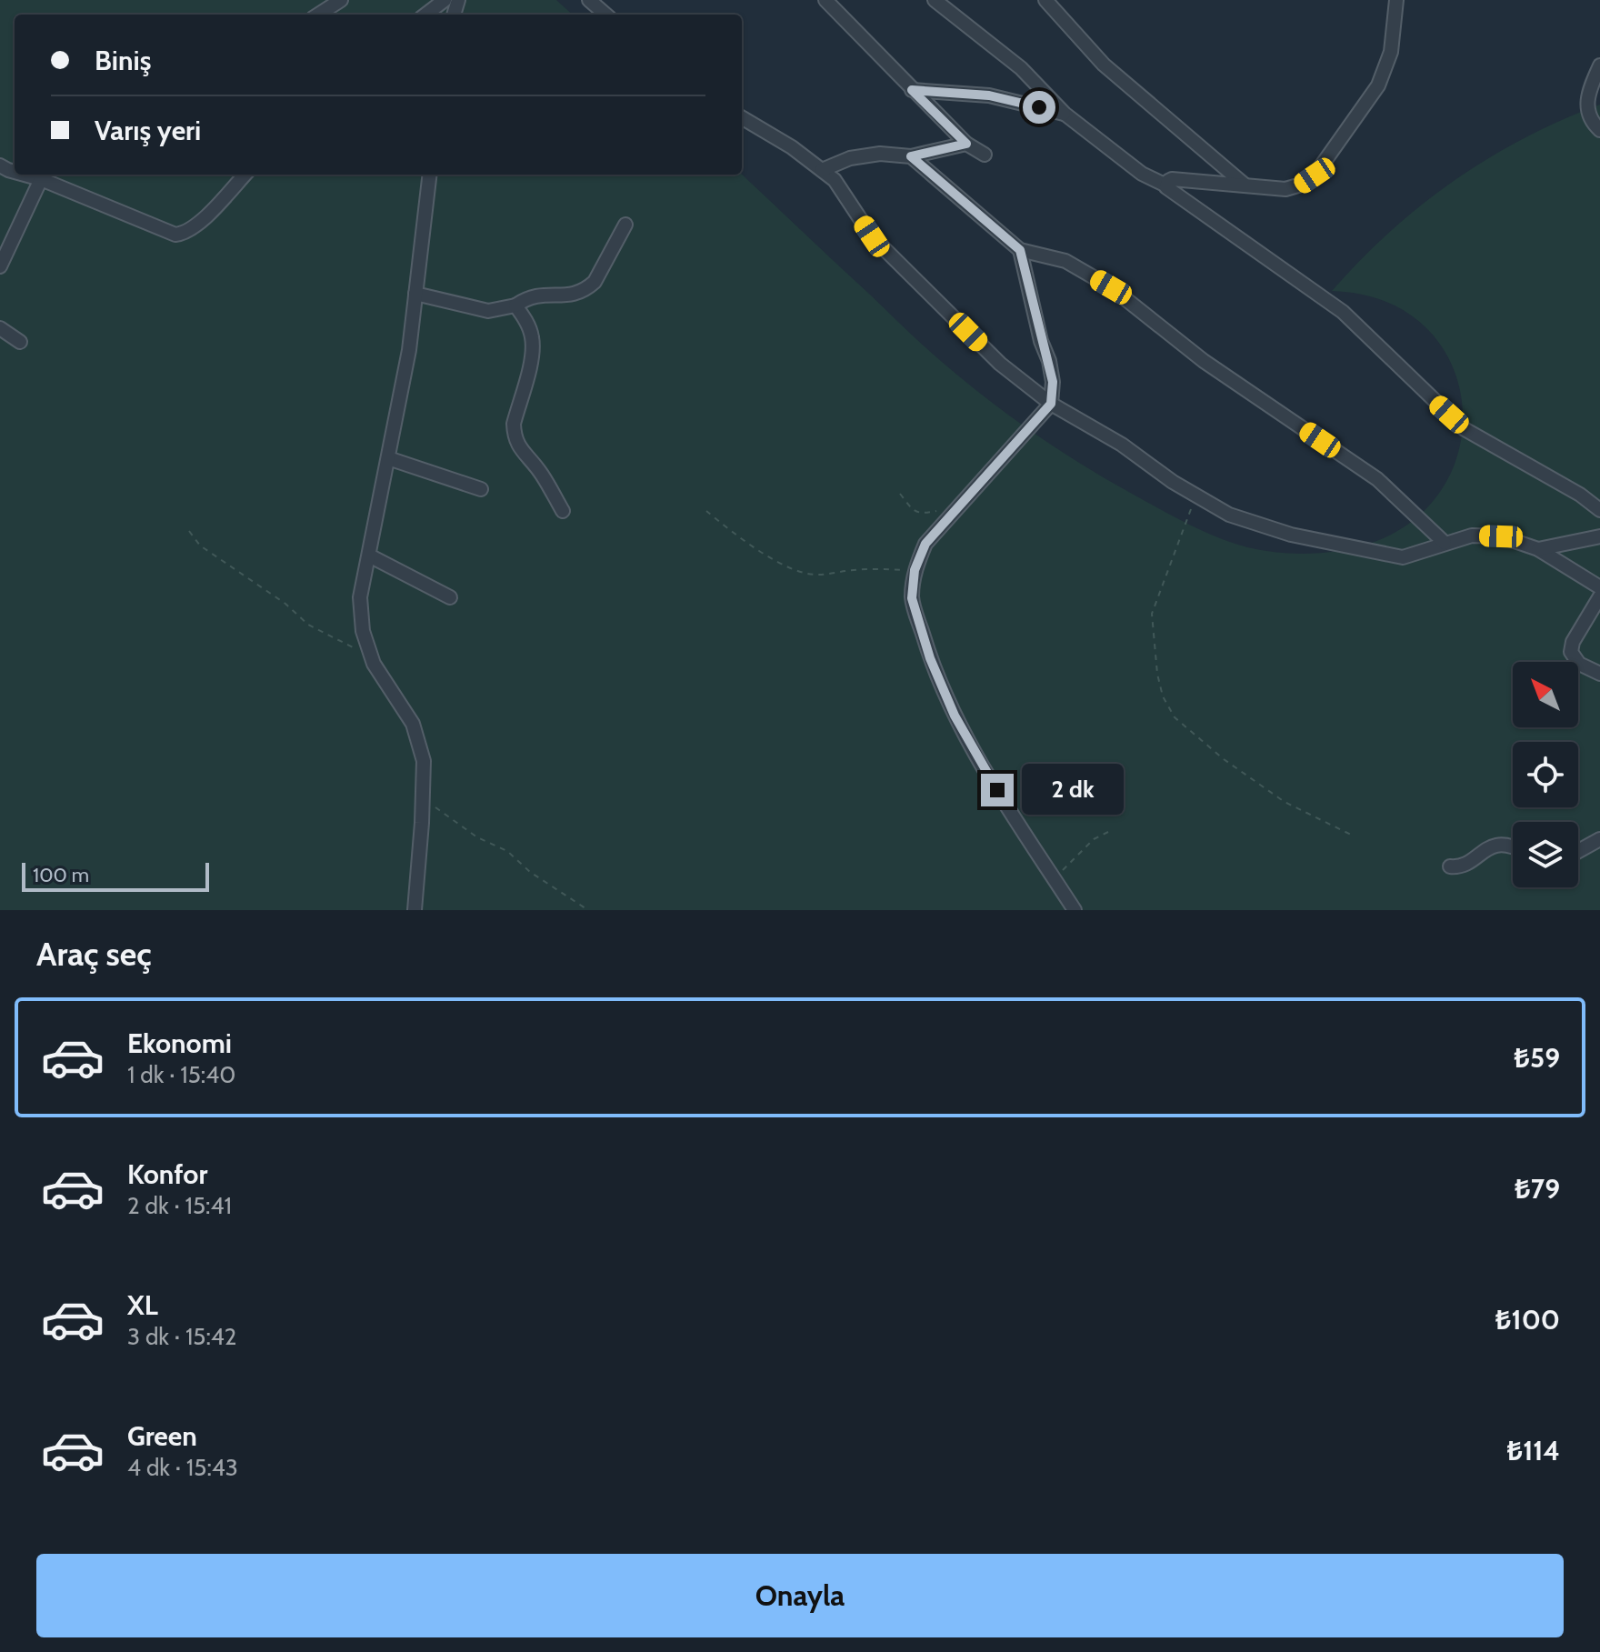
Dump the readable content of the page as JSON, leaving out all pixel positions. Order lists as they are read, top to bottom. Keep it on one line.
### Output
{"scale_bar":"100 m","north":"top left","page":{"banner":["Biniş","Varış yeri"],"bubble":"2 dk","scale":"100 m","heading":"Araç seç","list":[{"name":"Ekonomi","note":"1 dk · 15:40","value":"₺59"},{"name":"Konfor","note":"2 dk · 15:41","value":"₺79"},{"name":"XL","note":"3 dk · 15:42","value":"₺100"},{"name":"Green","note":"4 dk · 15:43","value":"₺114"}],"buttons":"Onayla"}}
